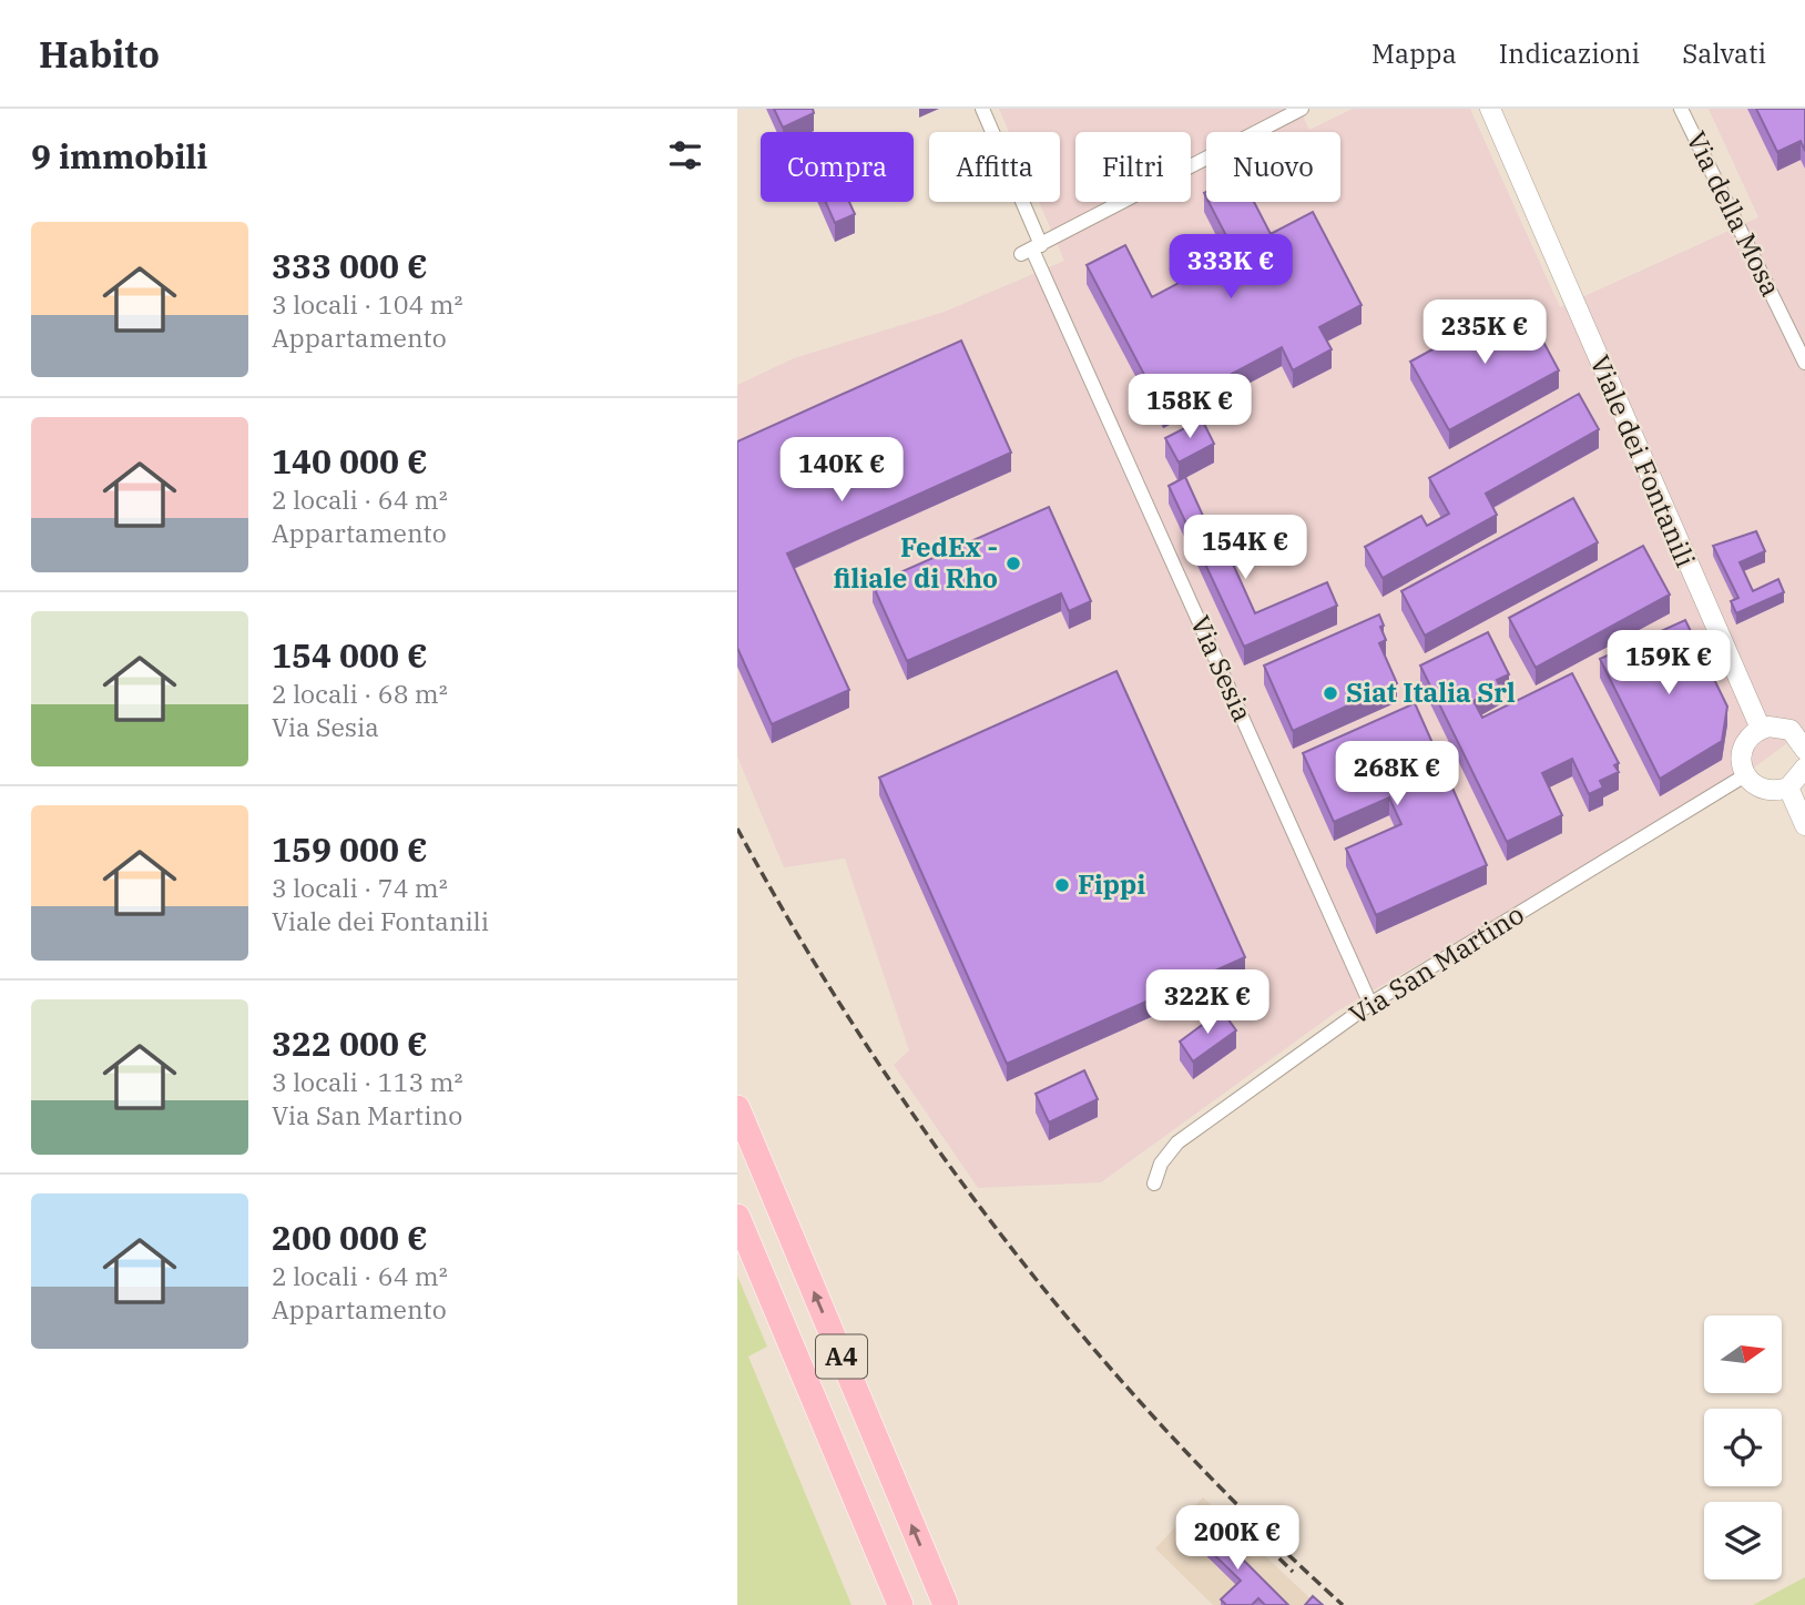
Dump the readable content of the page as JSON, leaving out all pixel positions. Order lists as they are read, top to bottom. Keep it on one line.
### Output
{"streets":{"highway":["A4"],"main road":["Viale dei Fontanili"],"street":["Via della Mosa","Via Sesia","Via San Martino"]},"crossings":[["Via Sesia","Via San Martino"]],"places":["FedEx - filiale di Rho","Siat Italia Srl","Fippi"],"north":"right","page":{"header":"Habito","nav":["Mappa","Indicazioni","Salvati"],"heading":"9 immobili","chip":["Compra","Affitta","Filtri","Nuovo"],"list":[{"name":"333 000 €","note":"3 locali · 104 m² · Appartamento"},{"name":"140 000 €","note":"2 locali · 64 m² · Appartamento"},{"name":"154 000 €","note":"2 locali · 68 m² · Via Sesia"},{"name":"159 000 €","note":"3 locali · 74 m² · Viale dei Fontanili"},{"name":"322 000 €","note":"3 locali · 113 m² · Via San Martino"},{"name":"200 000 €","note":"2 locali · 64 m² · Appartamento"}],"price":["333K €","235K €","158K €","140K €","154K €","159K €","268K €","322K €","200K €"]}}
